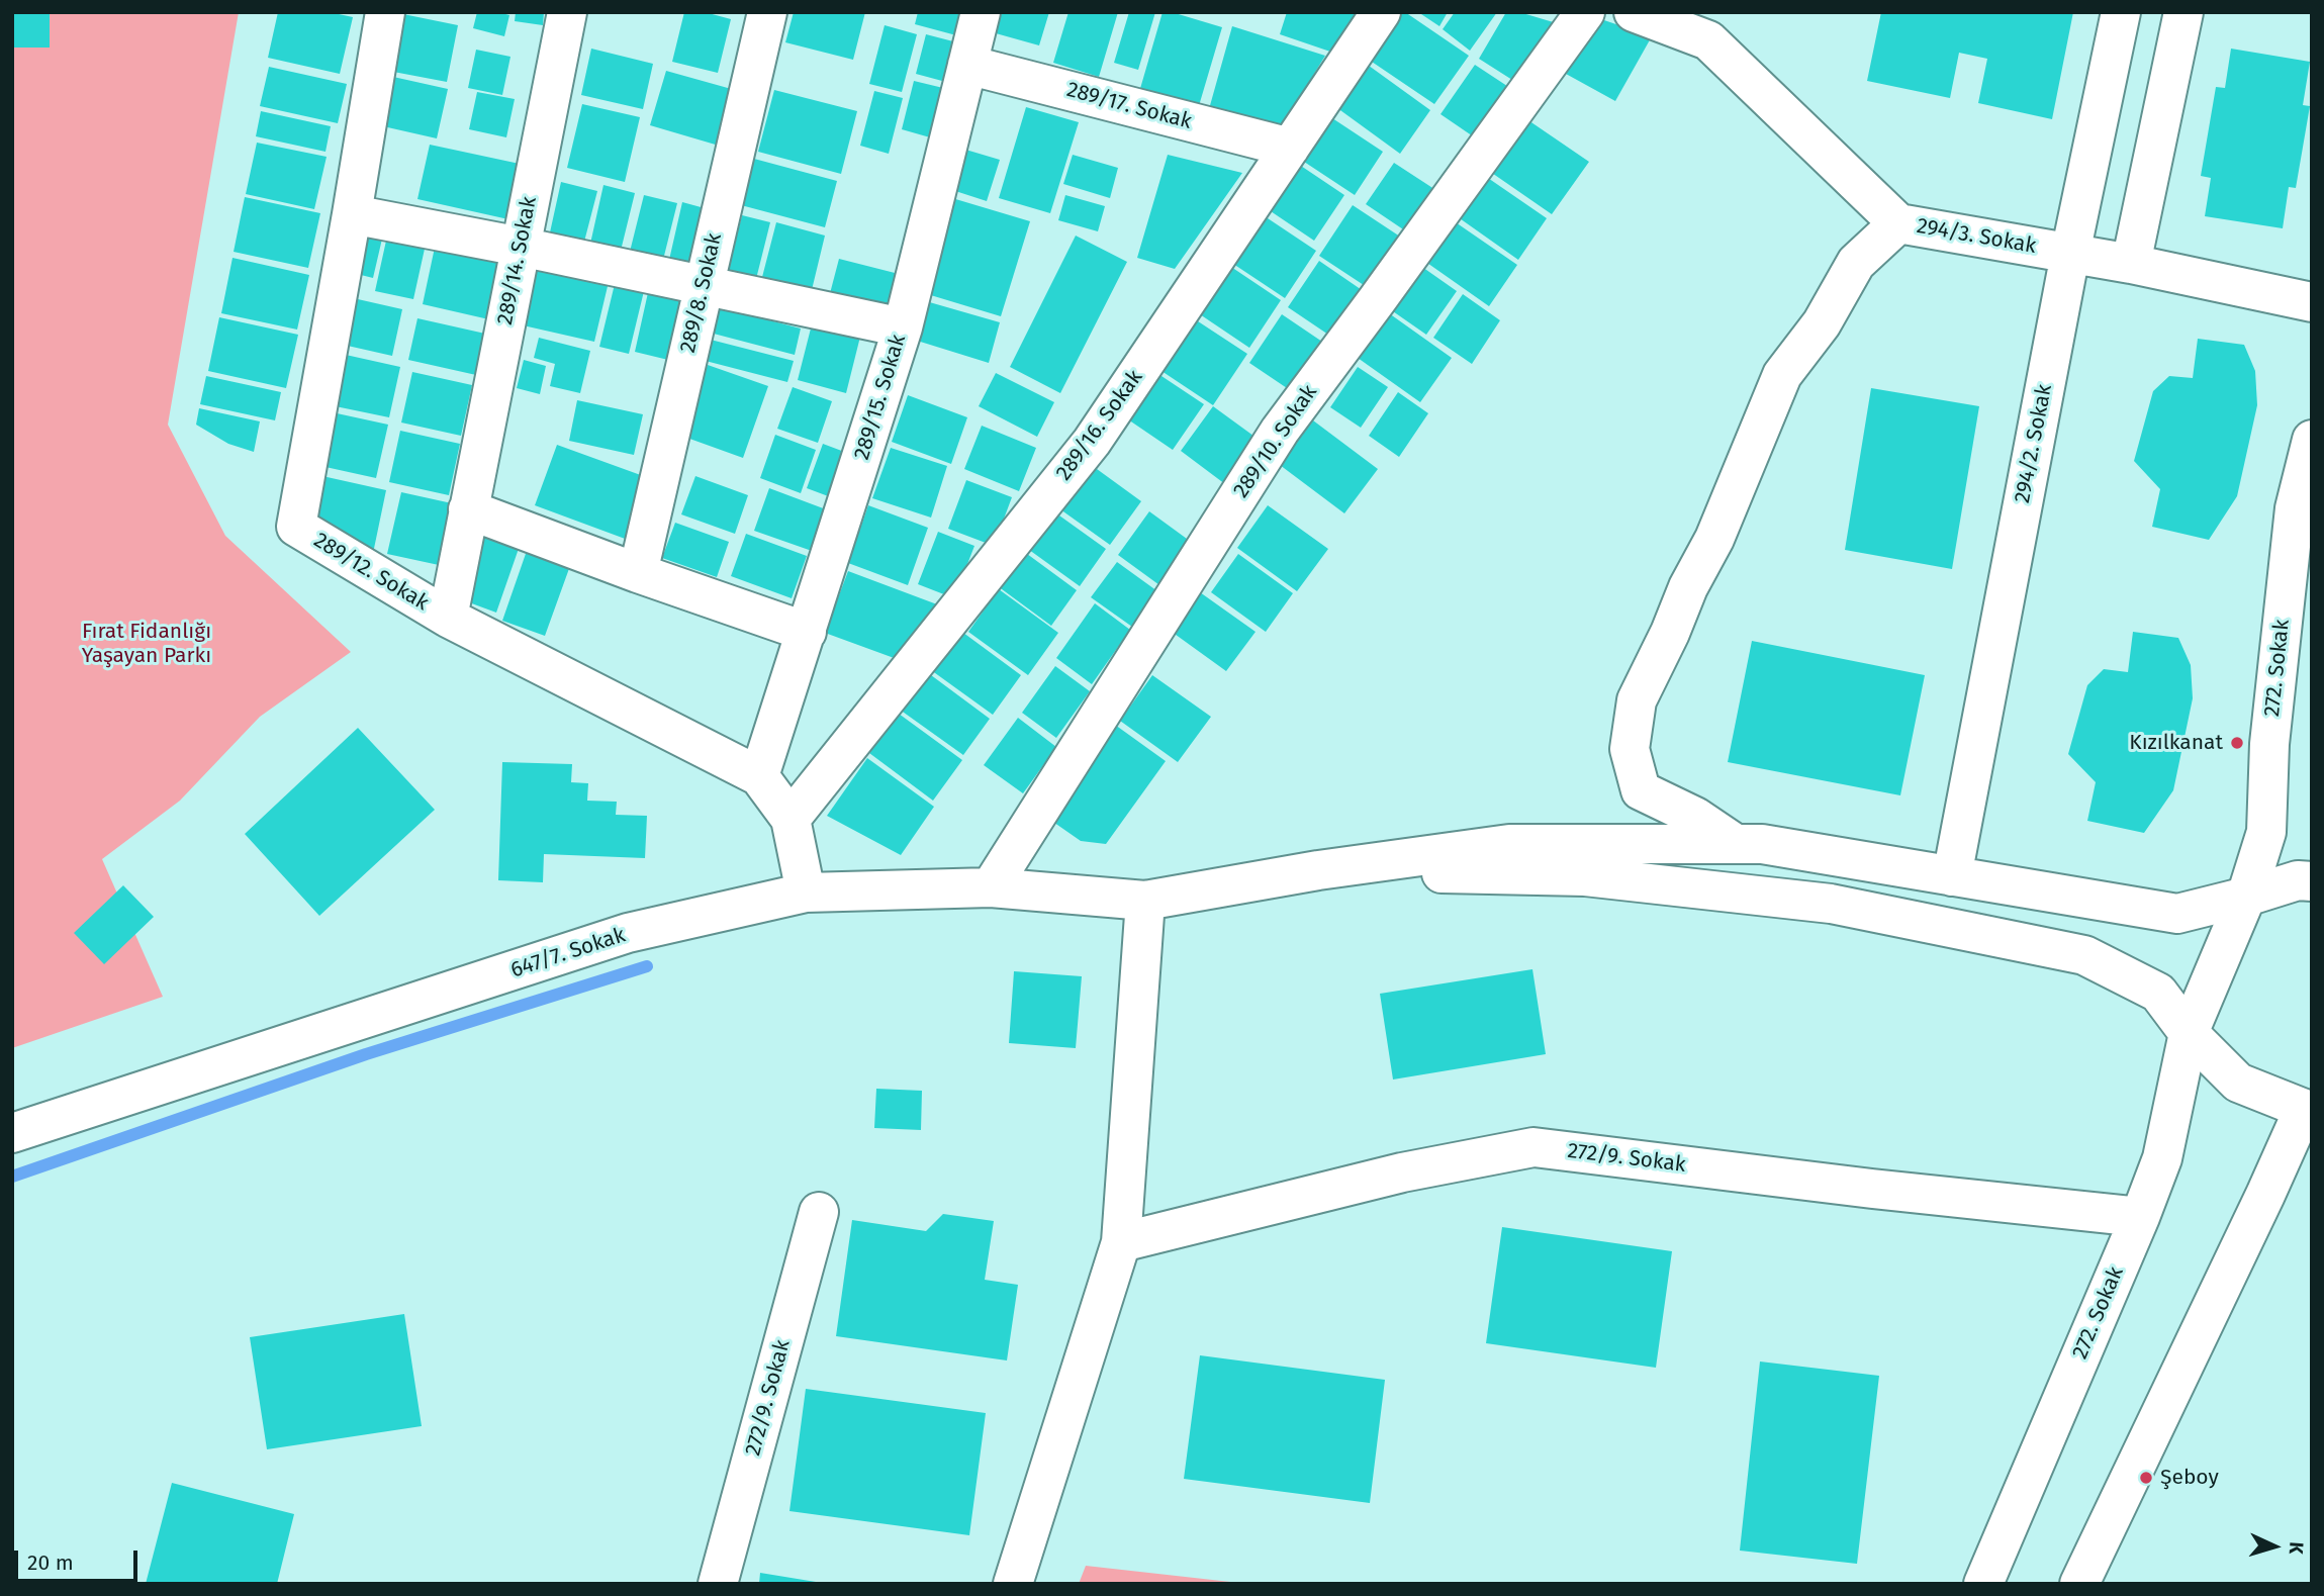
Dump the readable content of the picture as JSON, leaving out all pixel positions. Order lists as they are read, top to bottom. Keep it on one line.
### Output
{"streets":{"street":["289/17. Sokak","294/3. Sokak","289/14. Sokak","289/8. Sokak","289/15. Sokak","289/16. Sokak","289/10. Sokak","294/2. Sokak","289/12. Sokak","272. Sokak","647/7. Sokak","272/9. Sokak"]},"crossings":[["289/17. Sokak","289/15. Sokak"],["289/17. Sokak","289/16. Sokak"],["294/3. Sokak","294/2. Sokak"],["289/14. Sokak","289/12. Sokak"],["289/15. Sokak","289/12. Sokak"],["289/16. Sokak","289/12. Sokak"],["289/10. Sokak","647/7. Sokak"],["289/12. Sokak","647/7. Sokak"],["272. Sokak","272/9. Sokak"]],"parks":["Fırat Fidanlığı Yaşayan Parkı"],"places":["Kızılkanat","Şeboy"],"scale_bar":"20 m","north":"right"}
